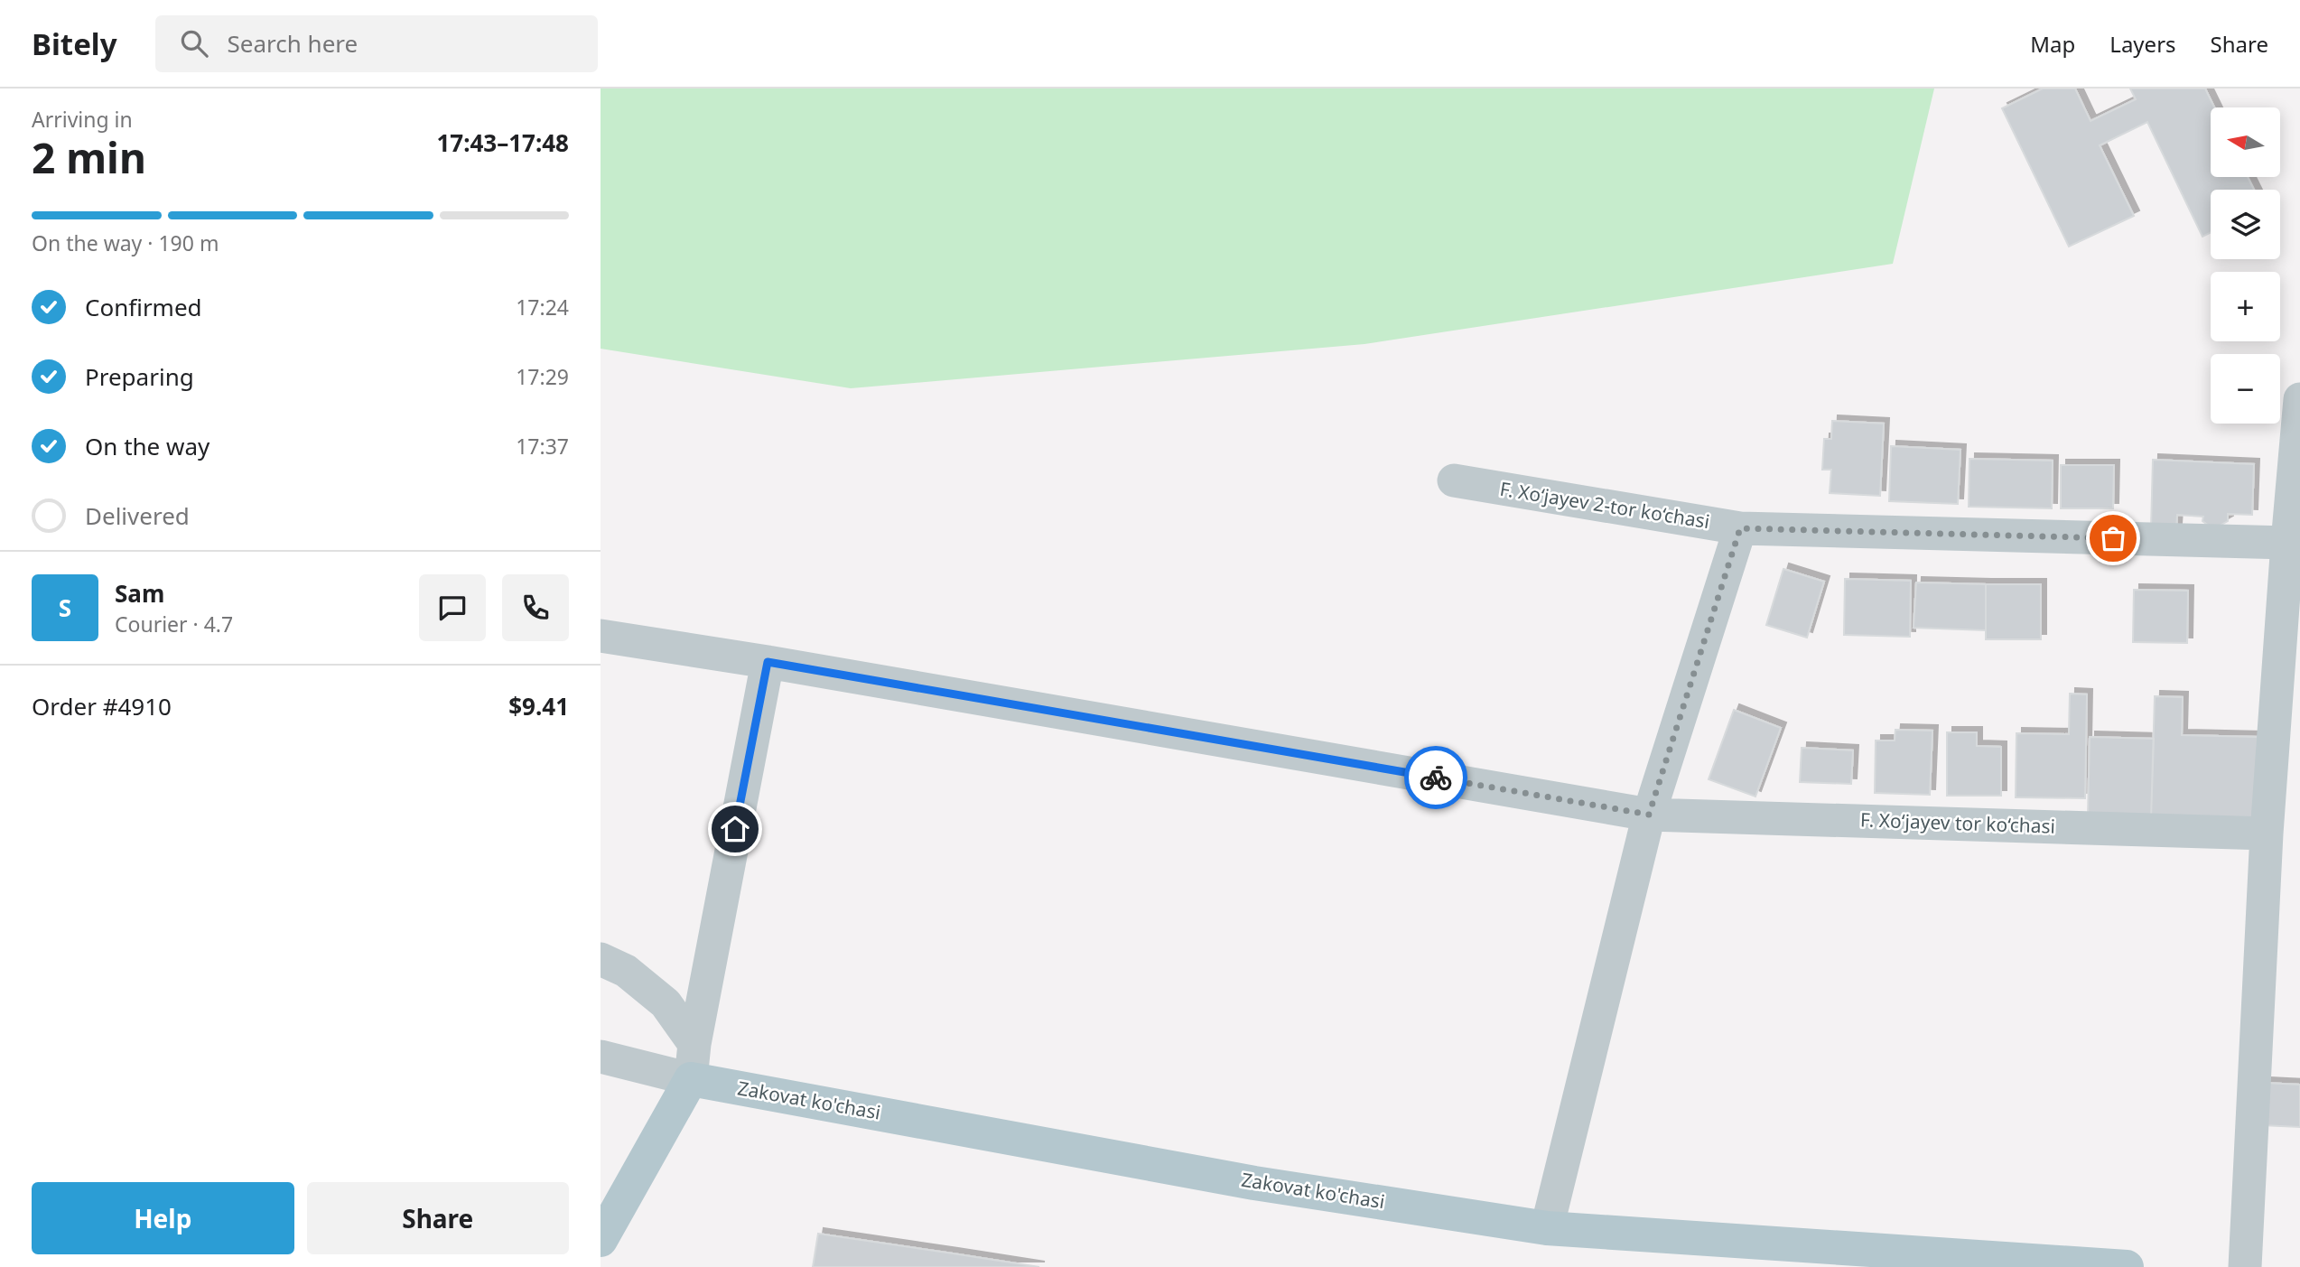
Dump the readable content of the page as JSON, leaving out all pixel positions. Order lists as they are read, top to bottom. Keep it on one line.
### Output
{"streets":{"main road":["Zakovat ko'chasi"],"street":["F. Xo‘jayev 2-tor ko‘chasi","F. Xo‘jayev tor ko‘chasi"]},"north":"left","page":{"header":"Bitely","search":"Search here","nav":["Map","Layers","Share"],"heading":["2 min","Arriving in","17:43–17:48"],"panel":["Sam","Courier · 4.7","Order #4910","$9.41"],"map_buttons":["+","−"],"bar":"On the way · 190 m","list":[["Confirmed","17:24"],["Preparing","17:29"],["On the way","17:37"],"Delivered"],"round":"S","buttons":["Help","Share"]}}
